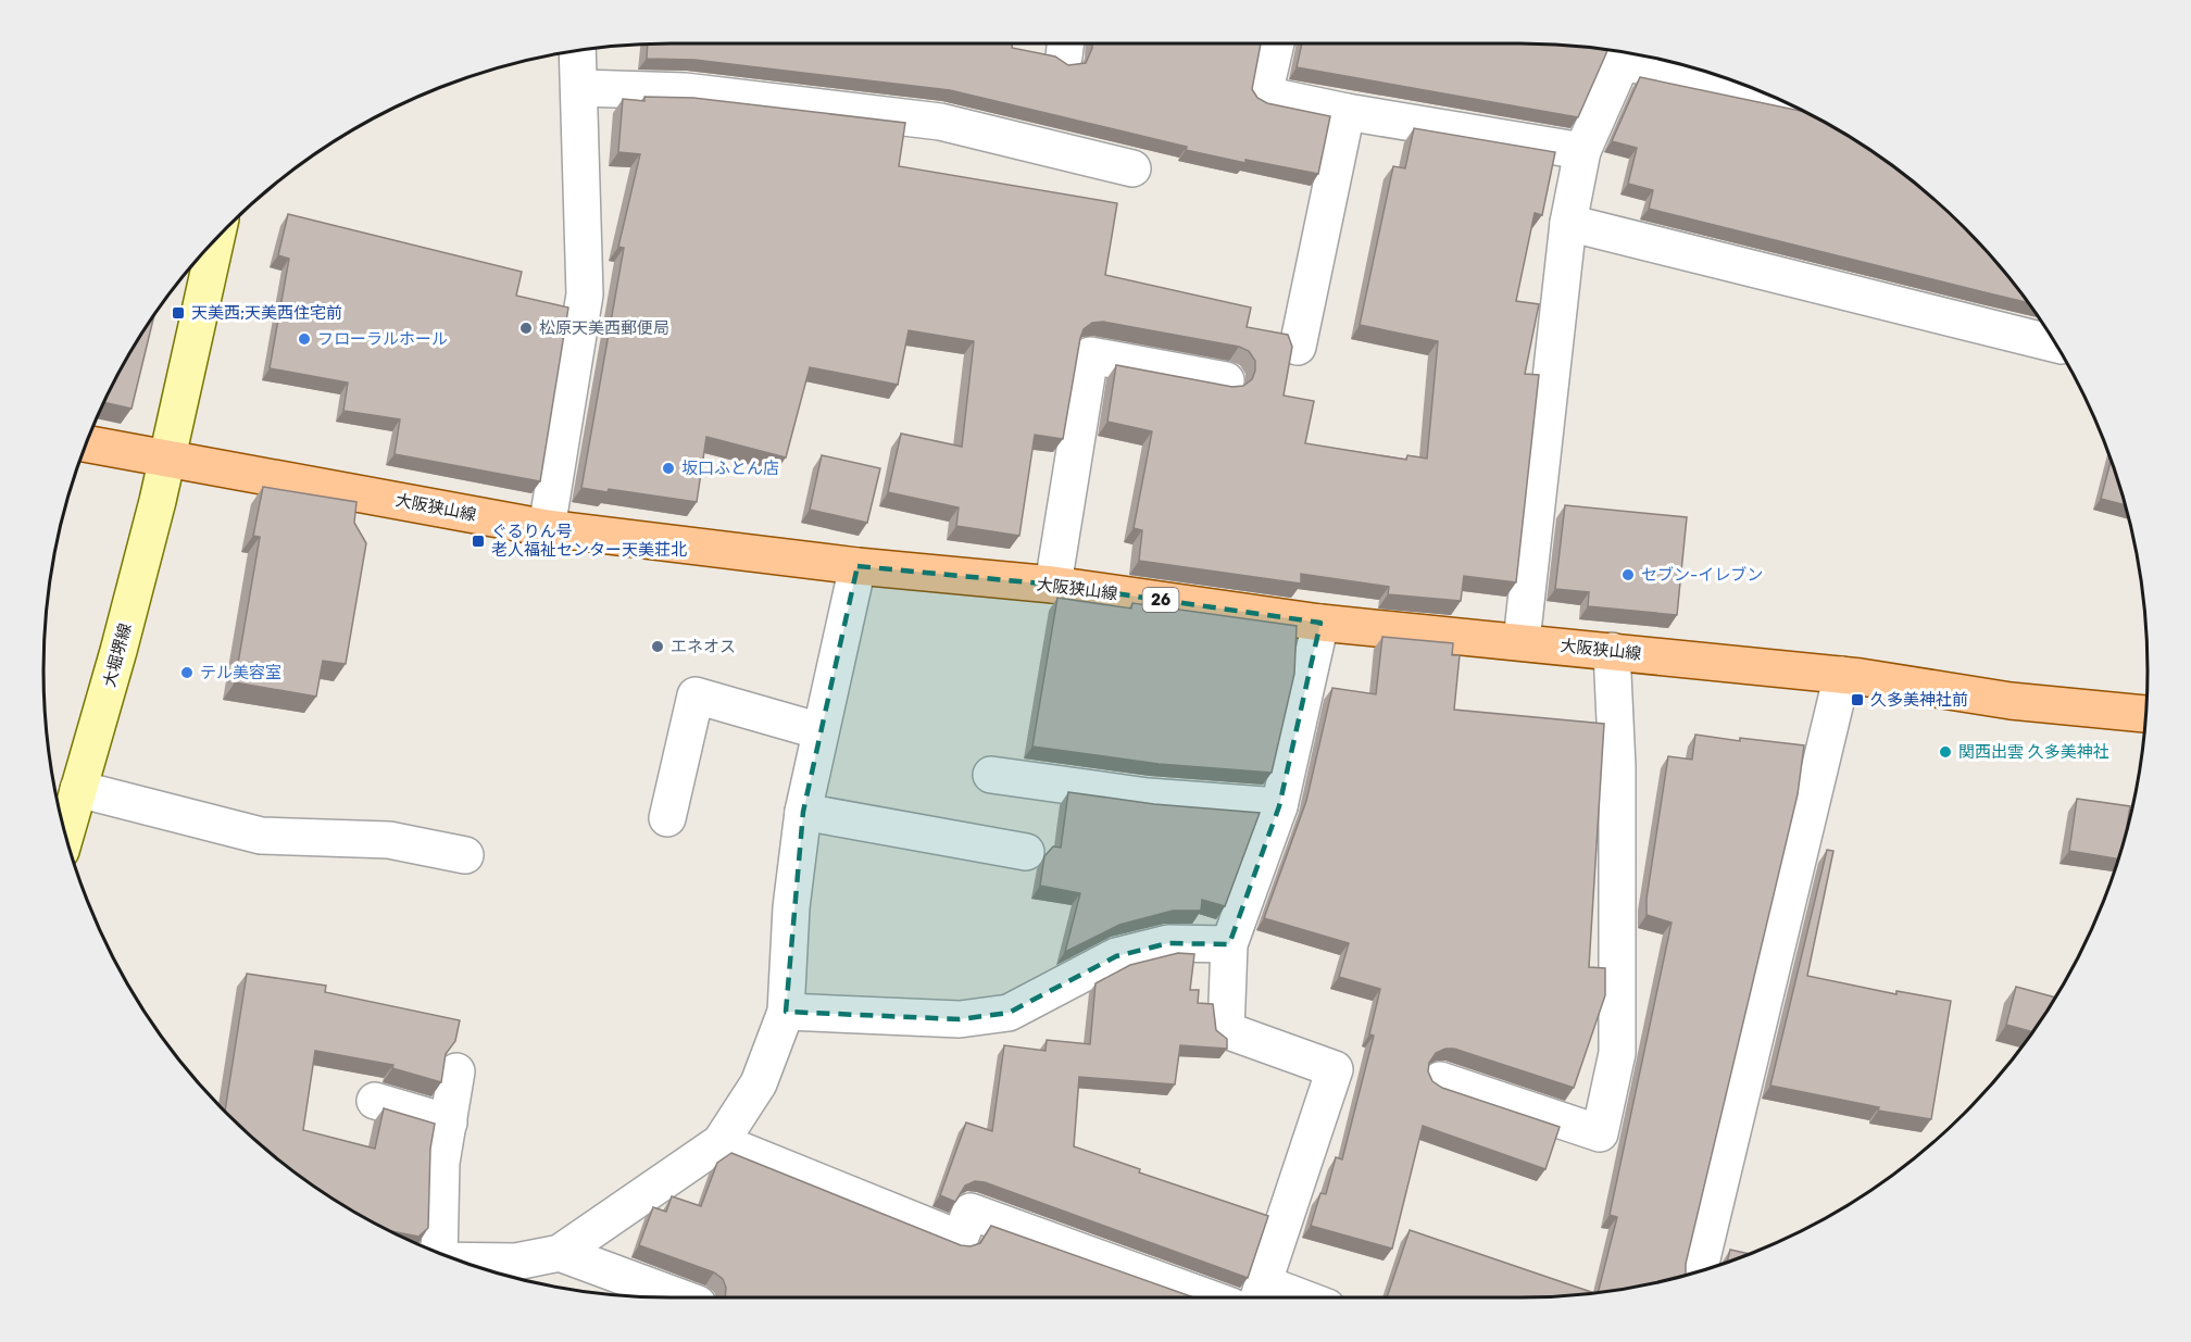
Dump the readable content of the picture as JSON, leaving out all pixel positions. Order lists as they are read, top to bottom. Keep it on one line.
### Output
{"streets":{"main road":["大阪狭山線","26","大堀堺線"]},"crossings":[["大阪狭山線","大堀堺線"]],"places":{"transit":["天美西;天美西住宅前","ぐるりん号 老人福祉センター天美荘北","久多美神社前"],"other":["松原天美西郵便局","フローラルホール","坂口ふとん店","セブン-イレブン","エネオス","テル美容室","関西出雲 久多美神社"]}}
